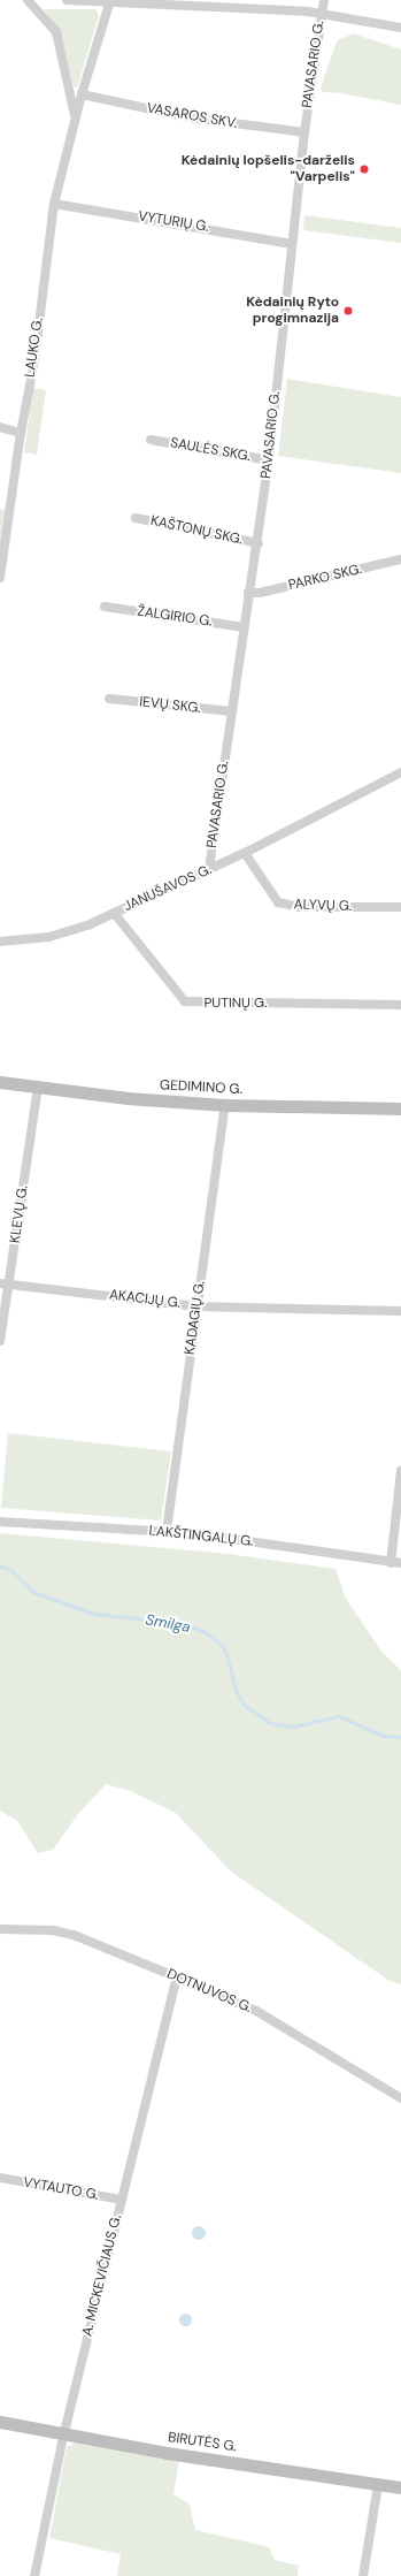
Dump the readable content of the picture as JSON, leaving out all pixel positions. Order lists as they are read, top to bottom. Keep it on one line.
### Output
{"streets":{"street":["PAVASARIO G.","VASAROS SKV.","VYTURIŲ G.","LAUKO G.","SAULĖS SKG.","KAŠTONŲ SKG.","PARKO SKG.","ŽALGIRIO G.","IEVŲ SKG.","JANUŠAVOS G.","ALYVŲ G.","PUTINŲ G.","GEDIMINO G.","KLEVŲ G.","AKACIJŲ G.","KADAGIŲ G.","LAKŠTINGALŲ G.","DOTNUVOS G.","VYTAUTO G.","A. MICKEVIČIAUS G.","BIRUTĖS G."]},"crossings":[["PAVASARIO G.","VASAROS SKV."],["PAVASARIO G.","VYTURIŲ G."],["PAVASARIO G.","SAULĖS SKG."],["PAVASARIO G.","KAŠTONŲ SKG."],["PAVASARIO G.","PARKO SKG."],["PAVASARIO G.","ŽALGIRIO G."],["PAVASARIO G.","IEVŲ SKG."],["PAVASARIO G.","JANUŠAVOS G."],["VASAROS SKV.","LAUKO G."],["VYTURIŲ G.","LAUKO G."],["JANUŠAVOS G.","ALYVŲ G."],["JANUŠAVOS G.","PUTINŲ G."],["GEDIMINO G.","KLEVŲ G."],["GEDIMINO G.","KADAGIŲ G."],["KLEVŲ G.","AKACIJŲ G."],["AKACIJŲ G.","KADAGIŲ G."],["KADAGIŲ G.","LAKŠTINGALŲ G."],["DOTNUVOS G.","A. MICKEVIČIAUS G."],["VYTAUTO G.","A. MICKEVIČIAUS G."],["A. MICKEVIČIAUS G.","BIRUTĖS G."]],"water":["Smilga"],"places":["Kėdainių lopšelis-darželis \"Varpelis\"","Kėdainių Ryto progimnazija"]}
